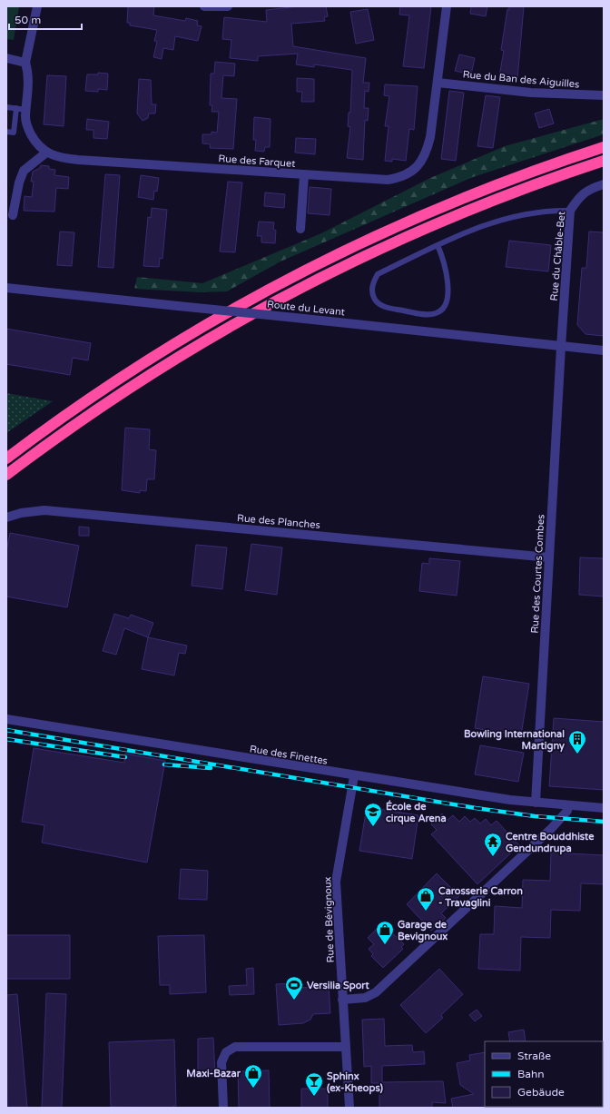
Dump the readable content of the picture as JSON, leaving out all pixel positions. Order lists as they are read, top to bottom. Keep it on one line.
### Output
{"streets":{"street":["Rue du Ban des Aiguilles","Rue des Farquet","Rue du Châble-Bet","Route du Levant","Rue des Planches","Rue des Courtes Combes","Rue des Finettes","Rue de Bévignoux"]},"crossings":[["Rue du Ban des Aiguilles","Rue des Farquet"],["Rue du Châble-Bet","Route du Levant"],["Rue du Châble-Bet","Rue des Courtes Combes"],["Route du Levant","Rue des Courtes Combes"],["Rue des Planches","Rue des Courtes Combes"],["Rue des Courtes Combes","Rue des Finettes"],["Rue des Finettes","Rue de Bévignoux"]],"places":{"building":["Bowling International Martigny"],"school or university":["École de cirque Arena"],"temple":["Centre Bouddhiste Gendundrupa"],"shop":["Carosserie Carron - Travaglini","Garage de Bevignoux","Maxi-Bazar"],"sports":["Versilia Sport"],"bar":["Sphinx (ex-Kheops)"]},"legend":["Straße","Bahn","Gebäude"],"scale_bar":"50 m"}
